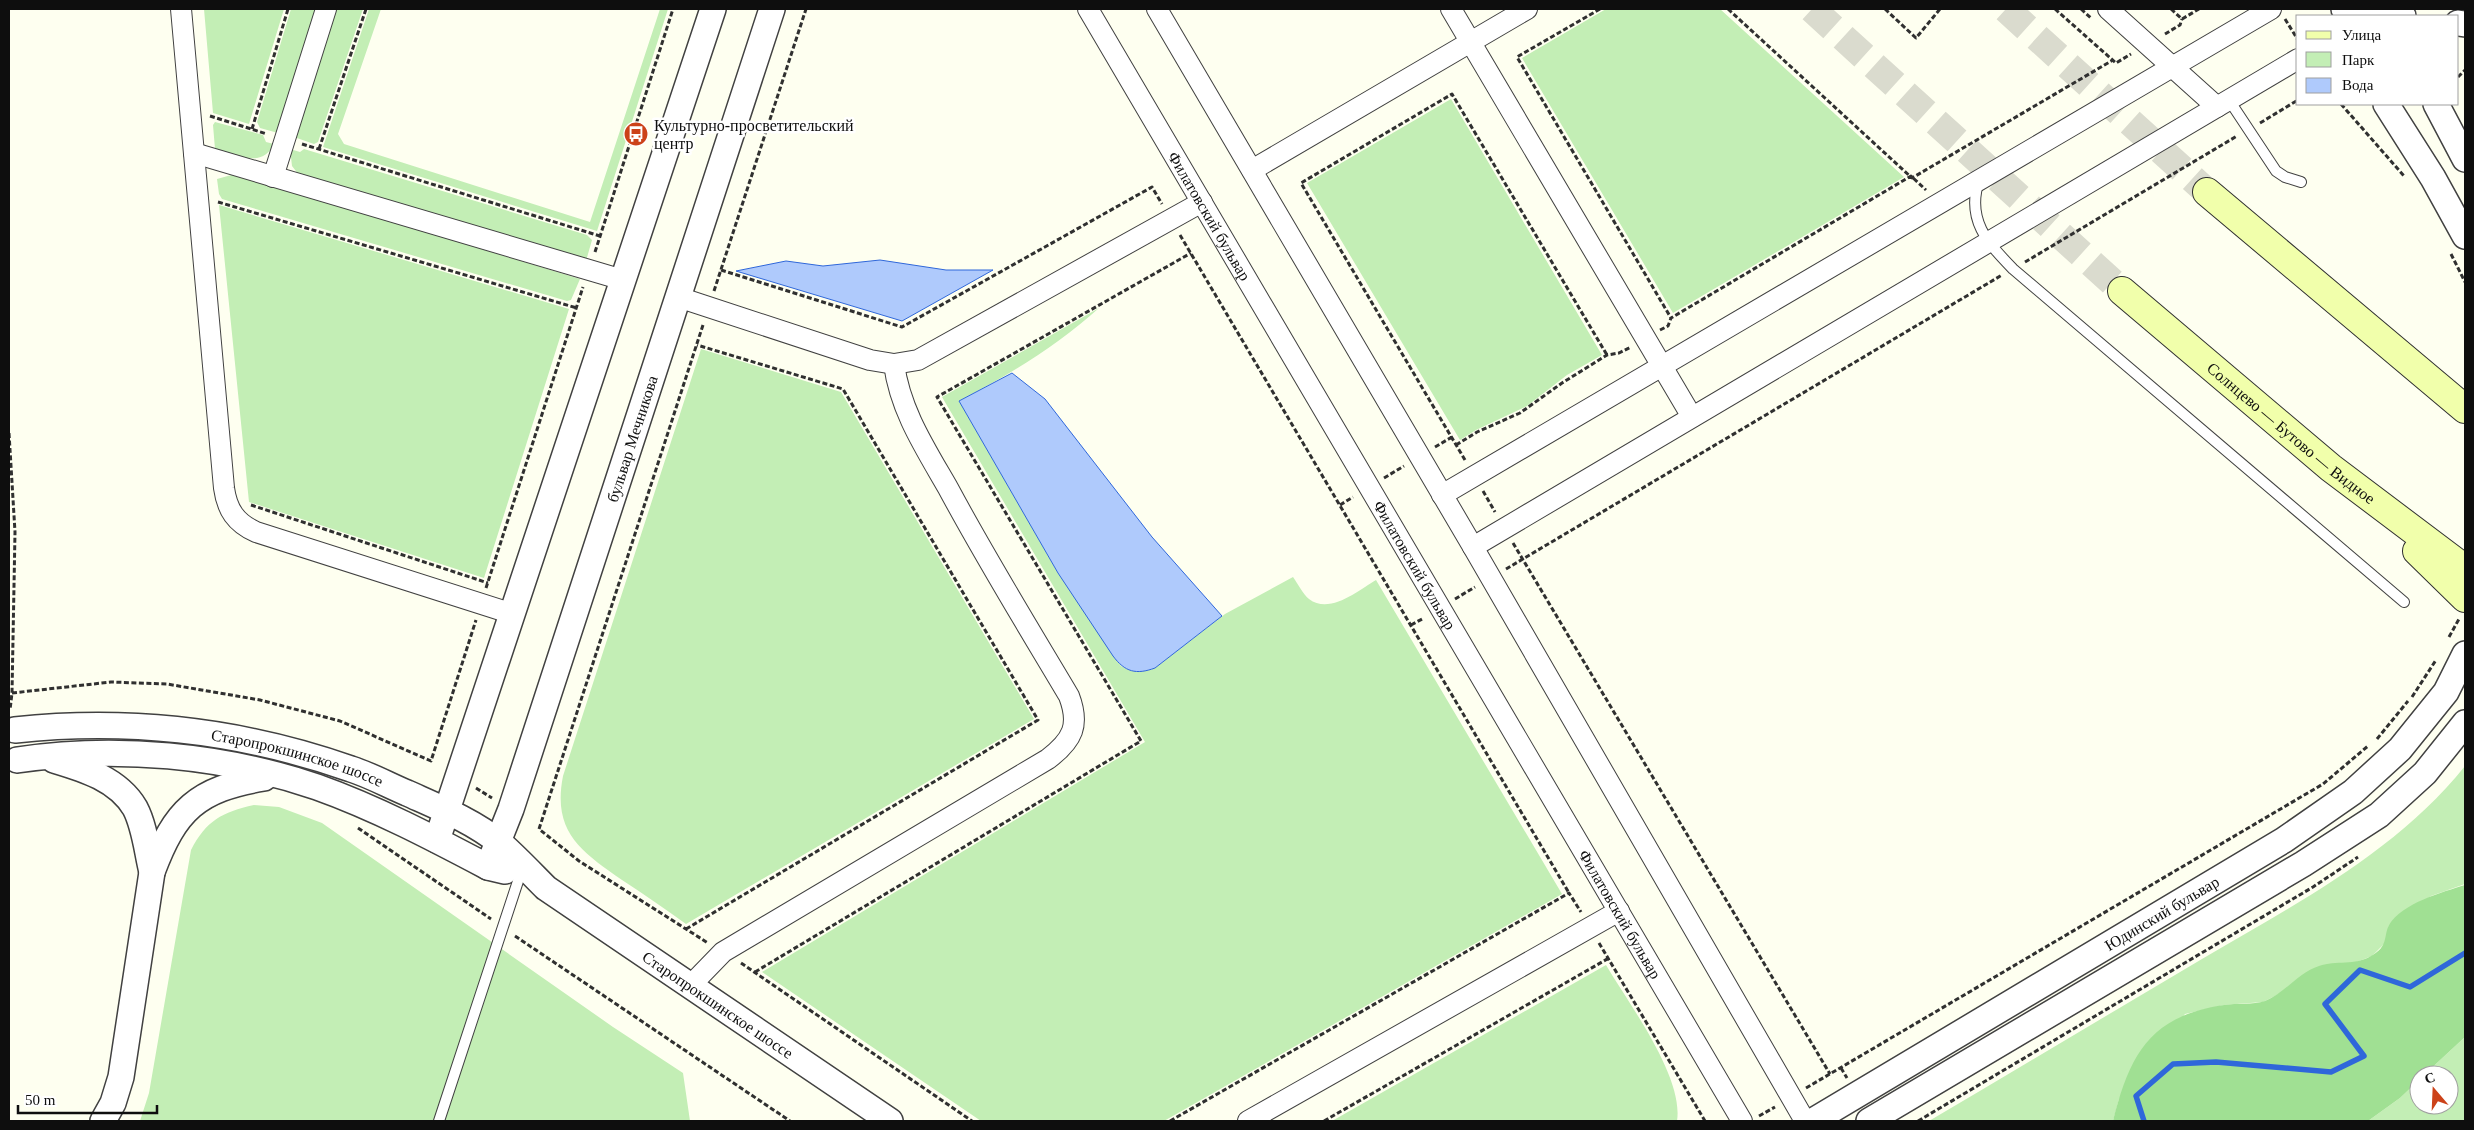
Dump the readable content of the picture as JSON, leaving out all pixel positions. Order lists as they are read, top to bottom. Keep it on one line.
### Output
{"streets":{"main road":["Солнцево — Бутово — Видное"],"street":["Филатовский бульвар","бульвар Мечникова","Старопрокшинское шоссе","Юдинский бульвар"]},"crossings":[["бульвар Мечникова","Старопрокшинское шоссе"]],"places":{"bus stop":["Культурно-просветительский центр"]},"legend":["Улица","Парк","Вода"],"scale_bar":"50 m","north":"top"}
